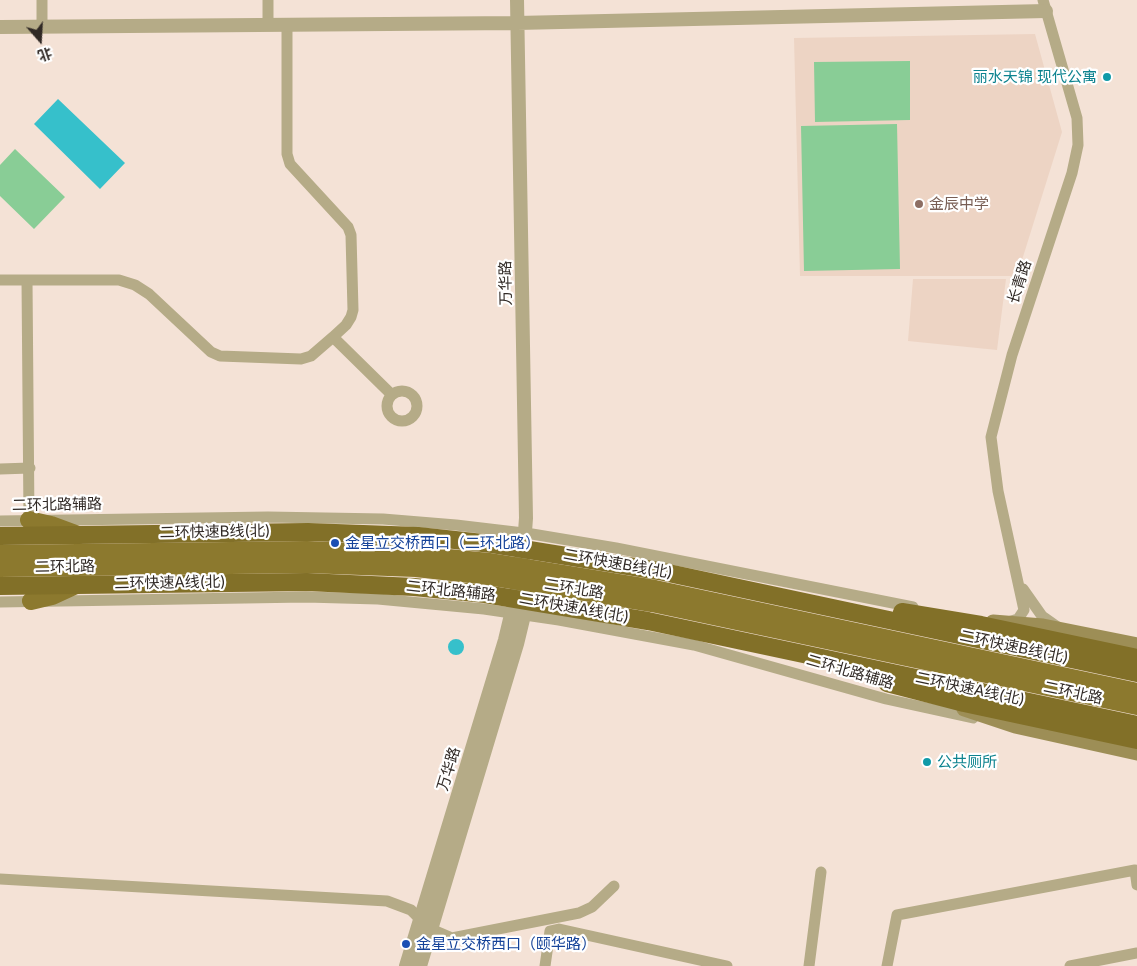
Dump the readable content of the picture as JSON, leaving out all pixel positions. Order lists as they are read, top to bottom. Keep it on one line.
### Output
{"streets":{"highway":["二环快速B线(北)","二环快速A线(北)"],"main road":["二环北路"],"street":["长青路","万华路","二环北路辅路"]},"crossings":[["万华路","二环北路辅路"],["万华路","二环北路"]],"places":["丽水天锦 现代公寓","金辰中学","金星立交桥西口（二环北路）","公共厕所","金星立交桥西口（颐华路）"],"north":"bottom"}
